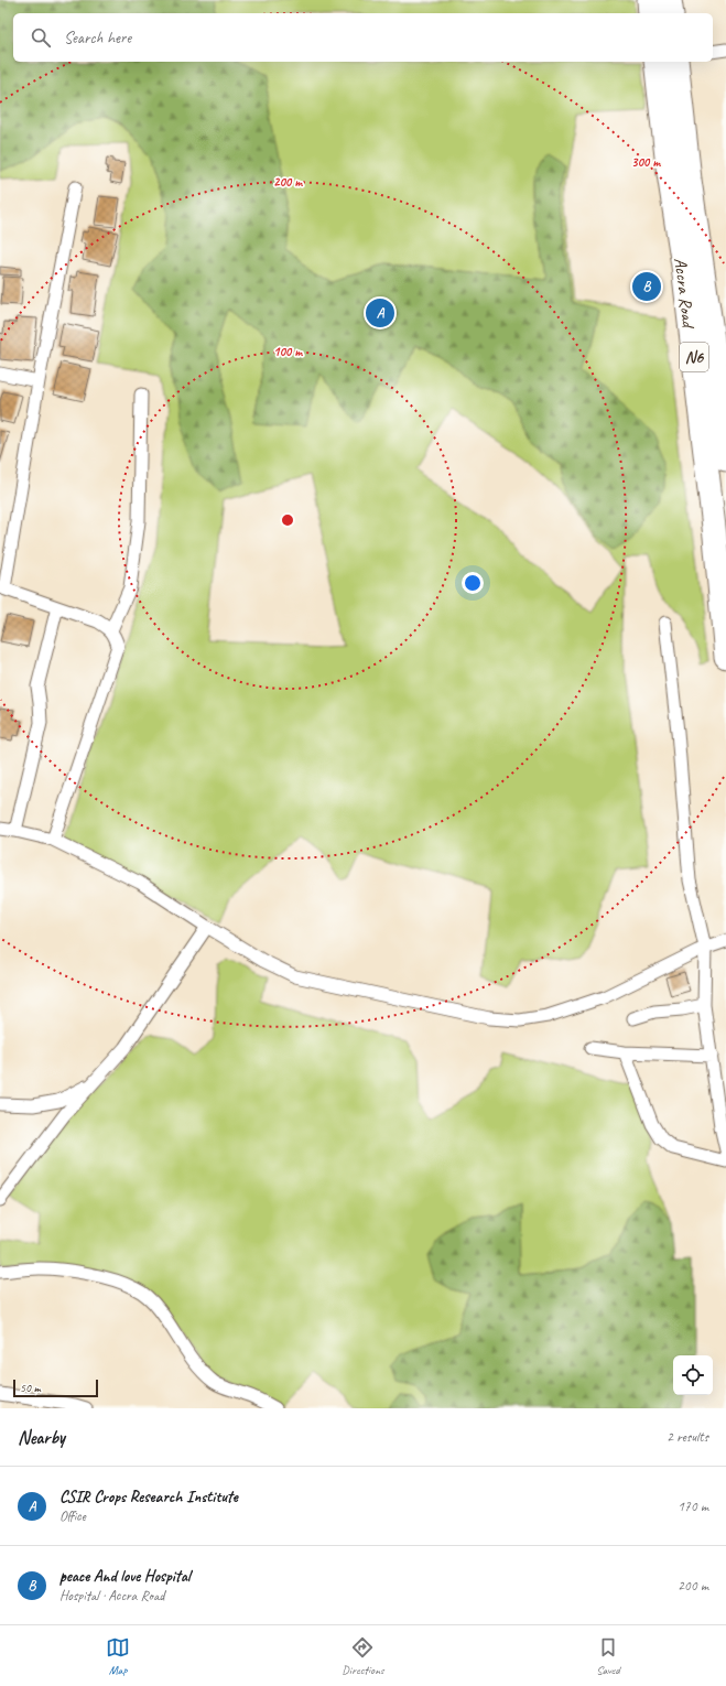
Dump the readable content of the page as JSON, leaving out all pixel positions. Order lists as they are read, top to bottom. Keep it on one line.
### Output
{"streets":{"highway":["Accra Road","N6"]},"scale_bar":"50 m","page":{"search":"Search here","pins":["B","A"],"scale":"50 m","heading":["Nearby","2 results"],"list":[{"mark":"A","name":"CSIR Crops Research Institute","note":"Office","value":"170 m"},{"mark":"B","name":"peace And love Hospital","note":"Hospital · Accra Road","value":"200 m"}],"nav":["Map","Directions","Saved"]},"rings":["300 m","200 m","100 m"]}
